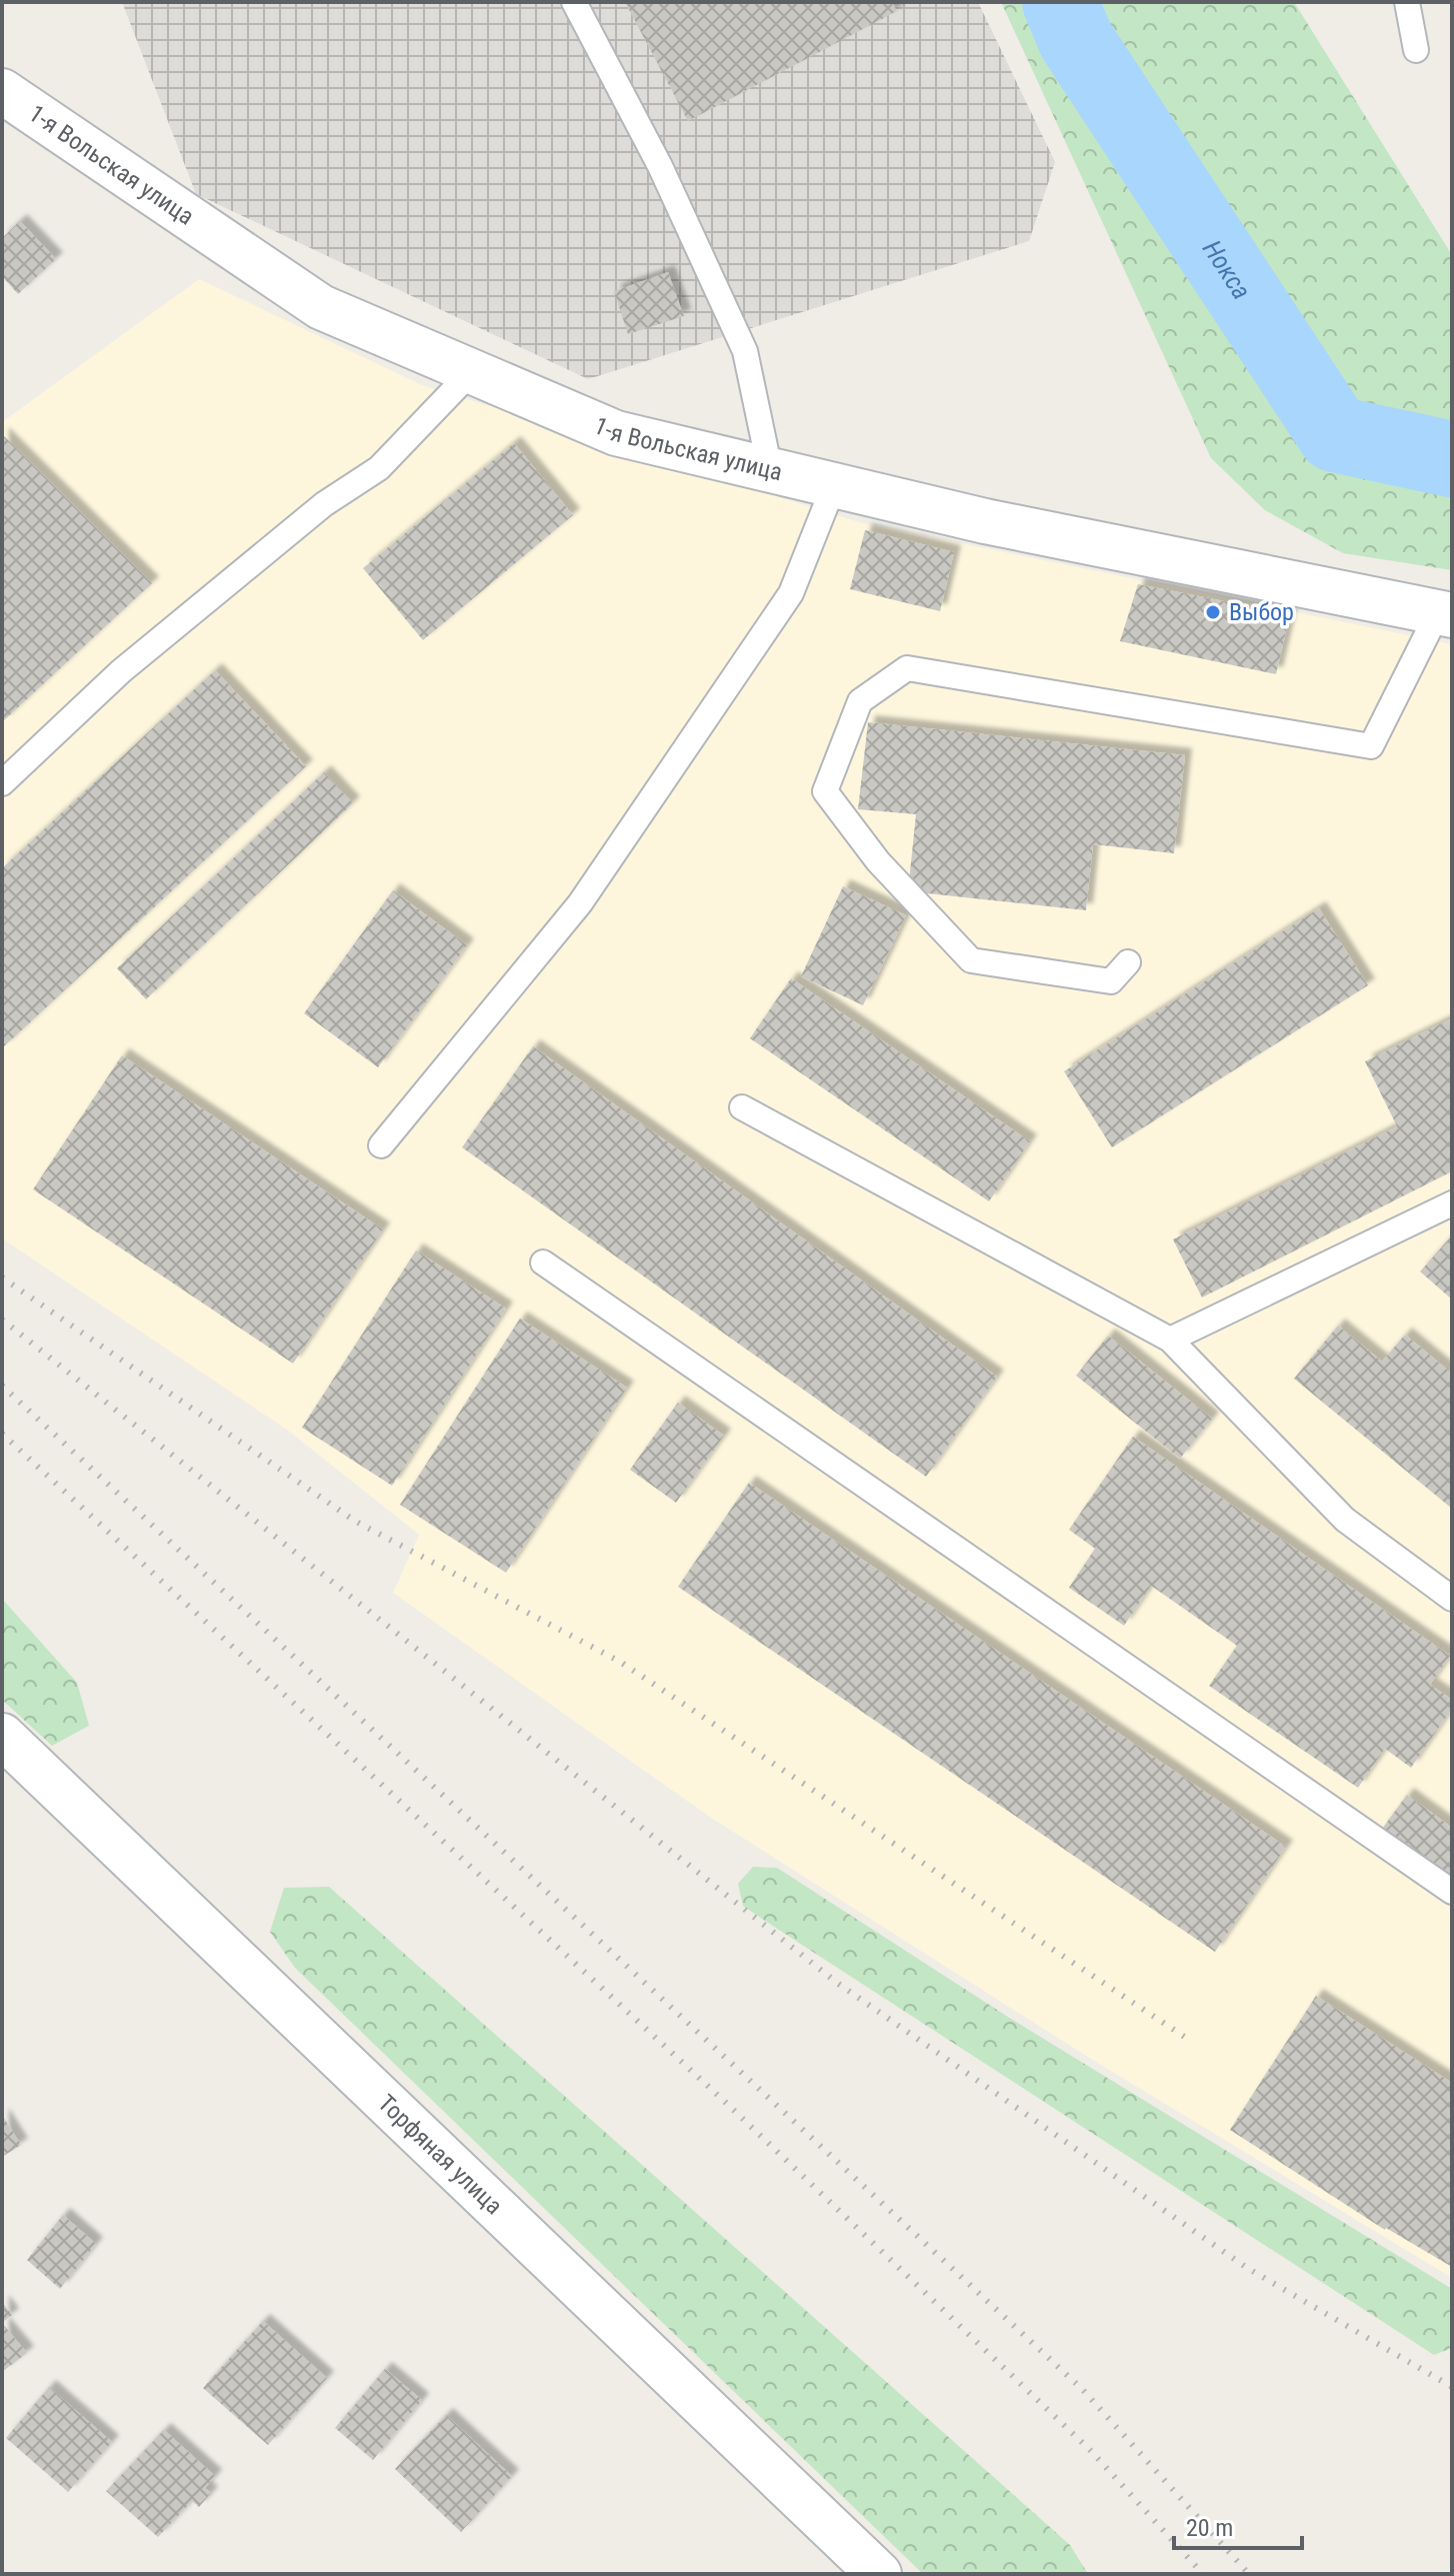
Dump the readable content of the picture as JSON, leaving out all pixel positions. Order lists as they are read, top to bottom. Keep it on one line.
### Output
{"streets":{"street":["1-я Вольская улица","Торфяная улица"]},"water":["Нокса"],"places":["Выбор"],"scale_bar":"20 m"}
